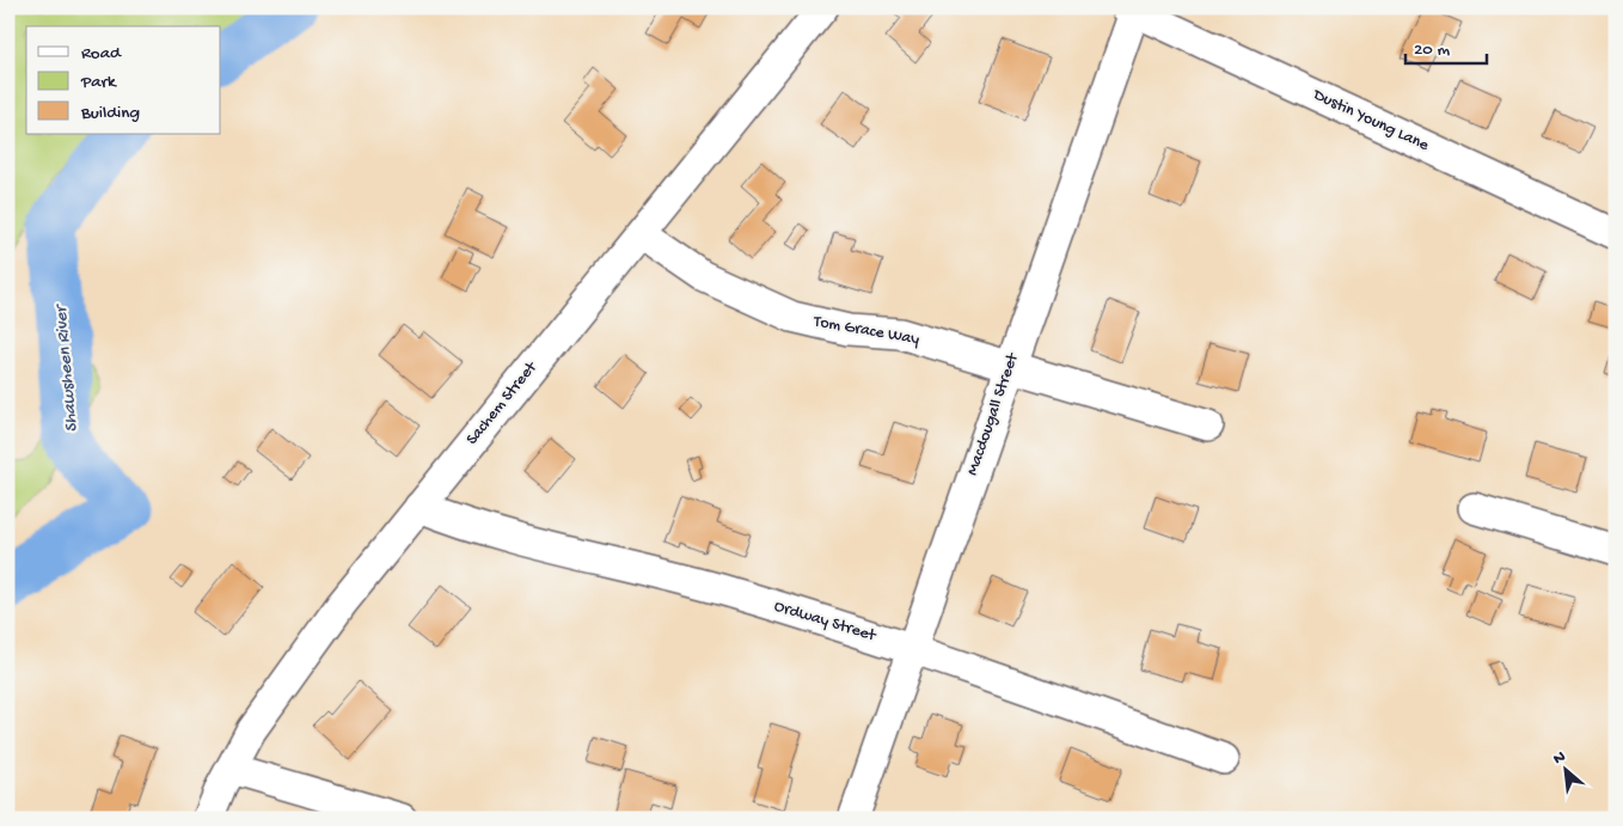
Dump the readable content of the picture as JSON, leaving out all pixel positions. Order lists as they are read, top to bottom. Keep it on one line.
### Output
{"streets":{"street":["Dustin Young Lane","Tom Grace Way","Sachem Street","Macdougall Street","Ordway Street"]},"crossings":[["Dustin Young Lane","Macdougall Street"],["Tom Grace Way","Sachem Street"],["Tom Grace Way","Macdougall Street"],["Sachem Street","Ordway Street"],["Macdougall Street","Ordway Street"]],"water":["Shawsheen River"],"legend":["Road","Park","Building"],"scale_bar":"20 m","north":"top left"}
